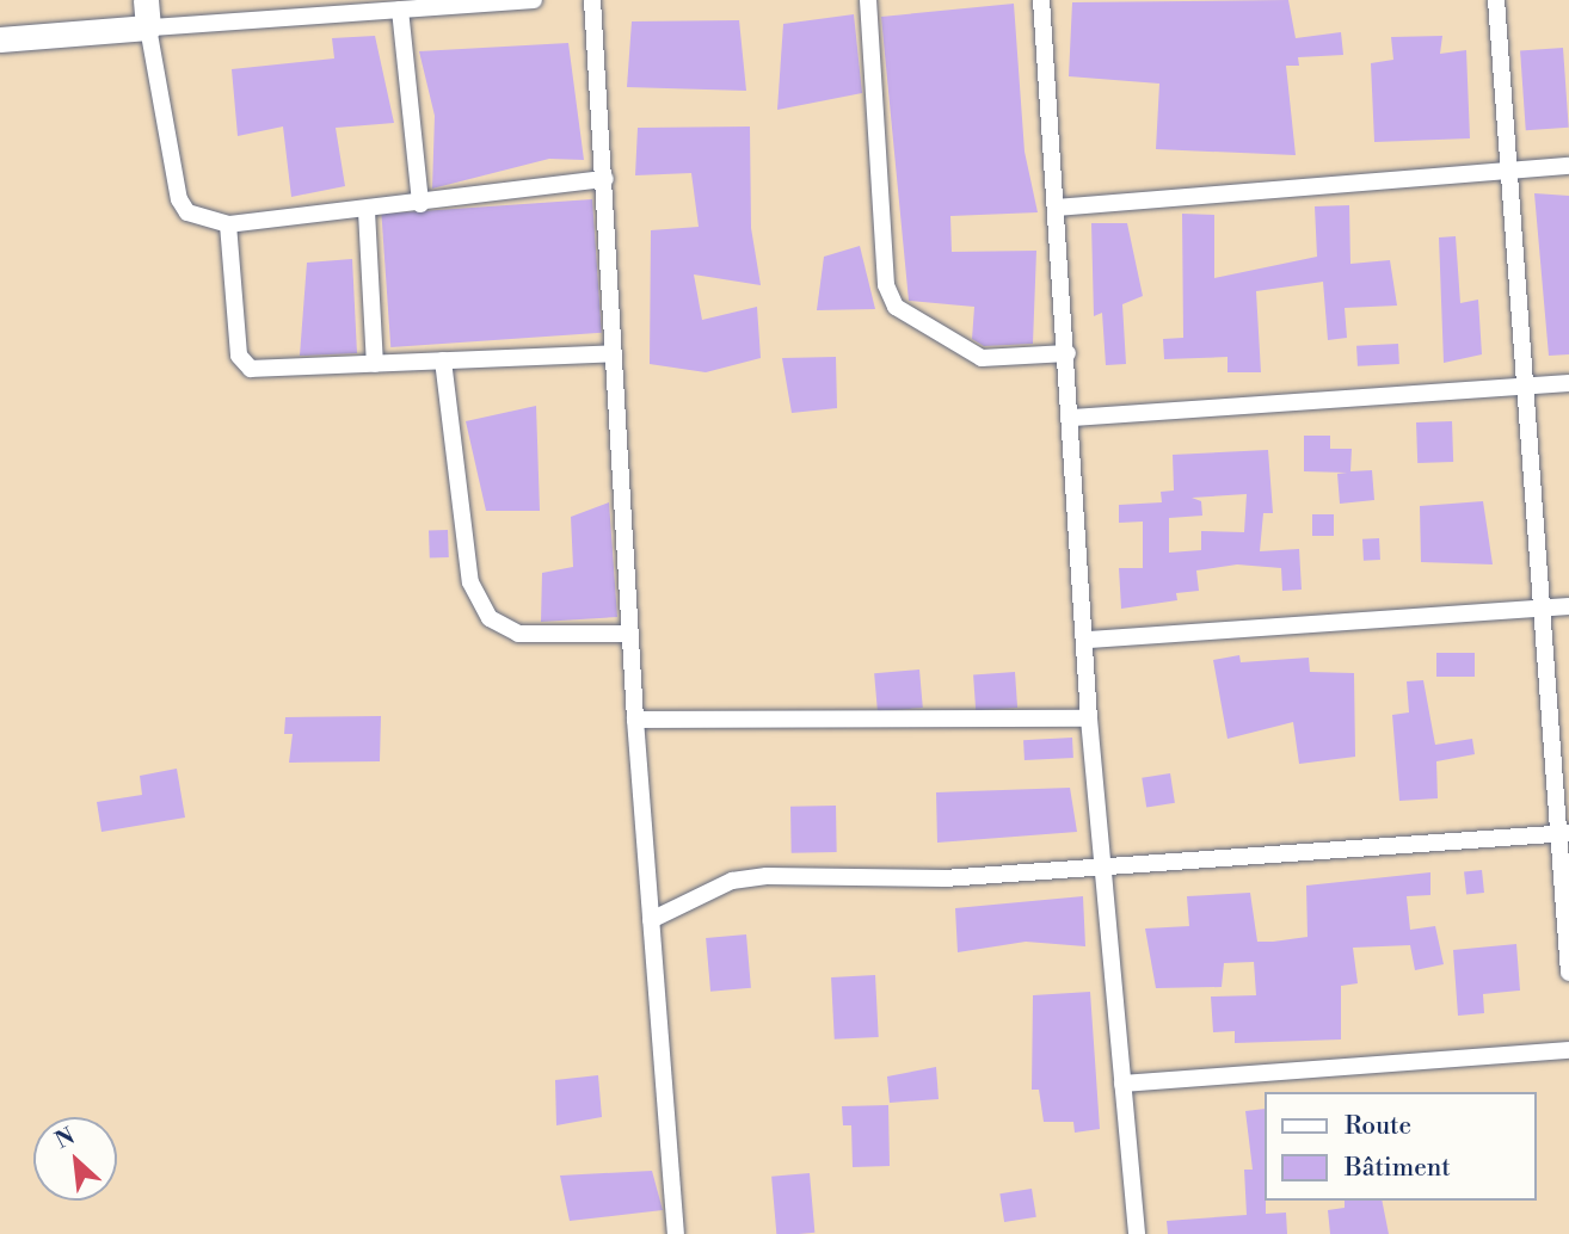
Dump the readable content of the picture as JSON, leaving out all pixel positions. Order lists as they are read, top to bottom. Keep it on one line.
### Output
{"legend":["Route","Bâtiment"],"north":"top left"}
